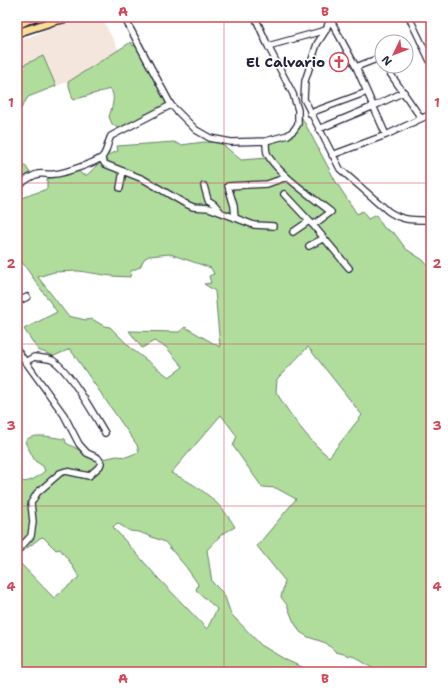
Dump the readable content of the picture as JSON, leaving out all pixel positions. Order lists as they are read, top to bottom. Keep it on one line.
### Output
{"places":{"church":["El Calvario"]},"north":"bottom left","grid":{"columns":["A","B"],"rows":["1","2","3","4"]}}
